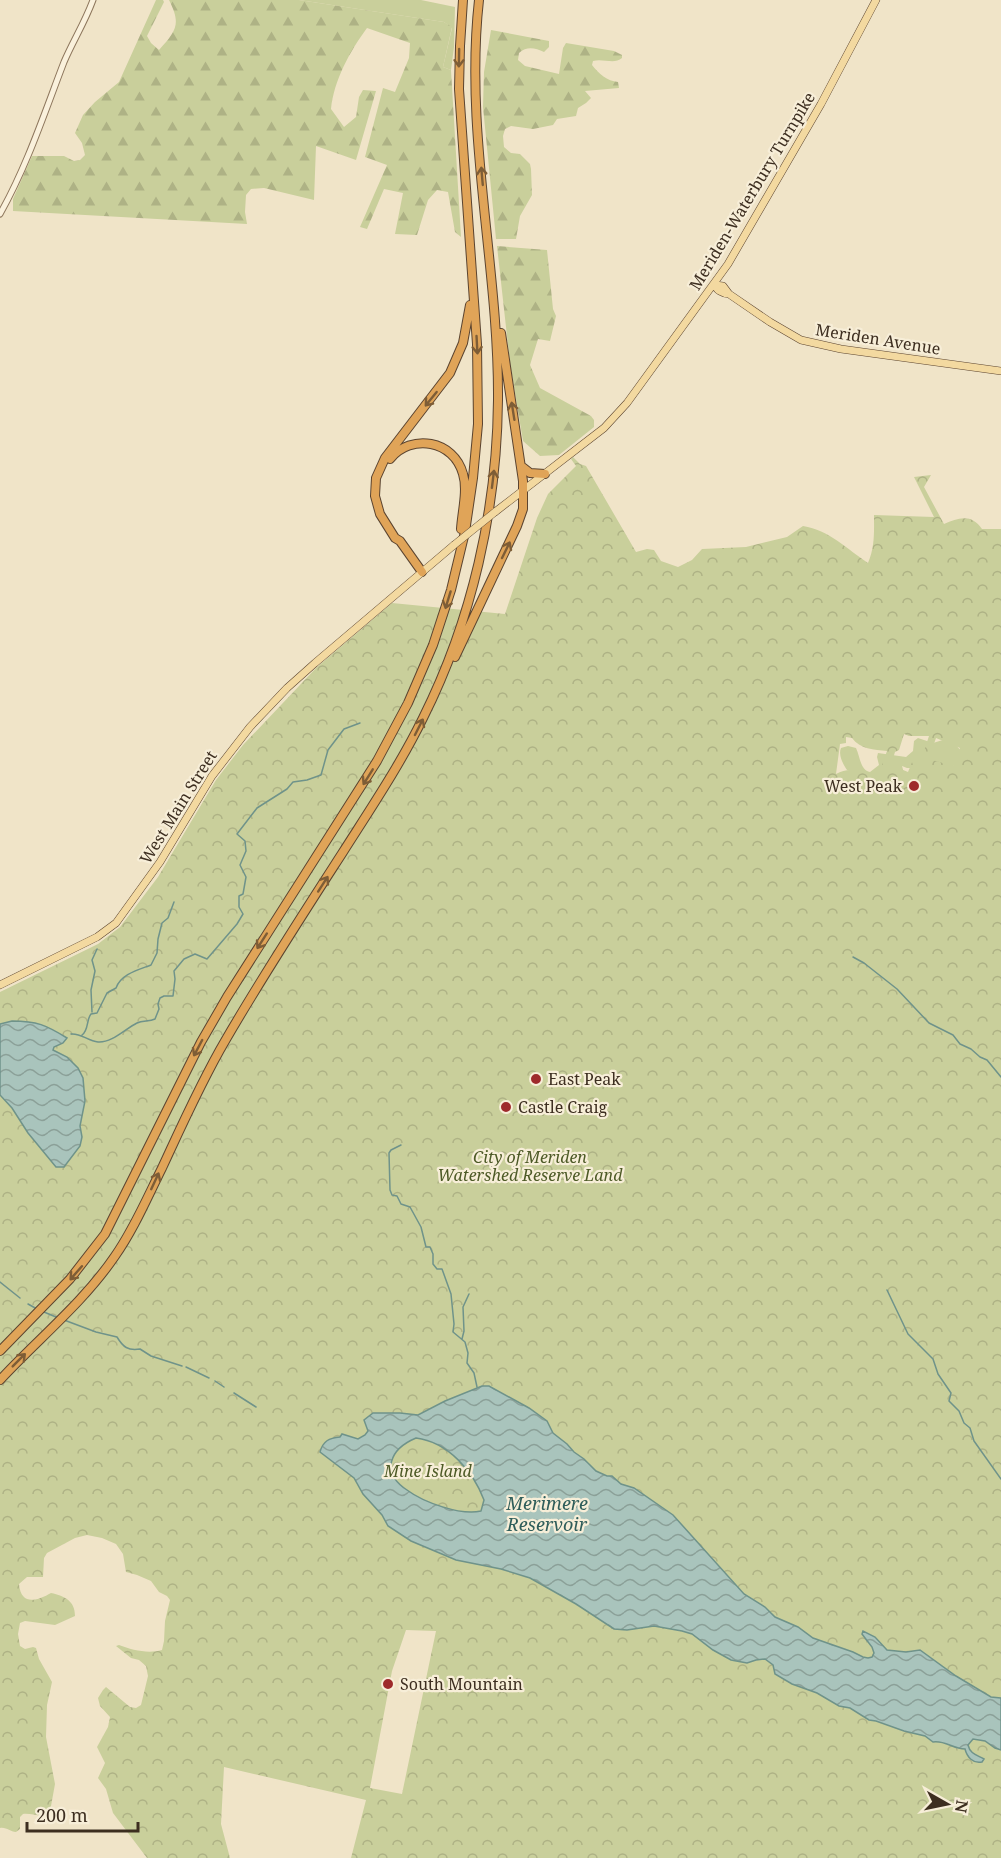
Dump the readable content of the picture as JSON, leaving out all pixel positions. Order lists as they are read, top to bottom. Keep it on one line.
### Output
{"streets":{"main road":["Meriden-Waterbury Turnpike","Meriden Avenue","West Main Street"]},"crossings":[["Meriden-Waterbury Turnpike","Meriden Avenue"],["Meriden-Waterbury Turnpike","West Main Street"]],"water":["Merimere Reservoir"],"parks":["City of Meriden Watershed Reserve Land","Mine Island"],"places":["West Peak","East Peak","Castle Craig","South Mountain"],"scale_bar":"200 m","north":"right"}
